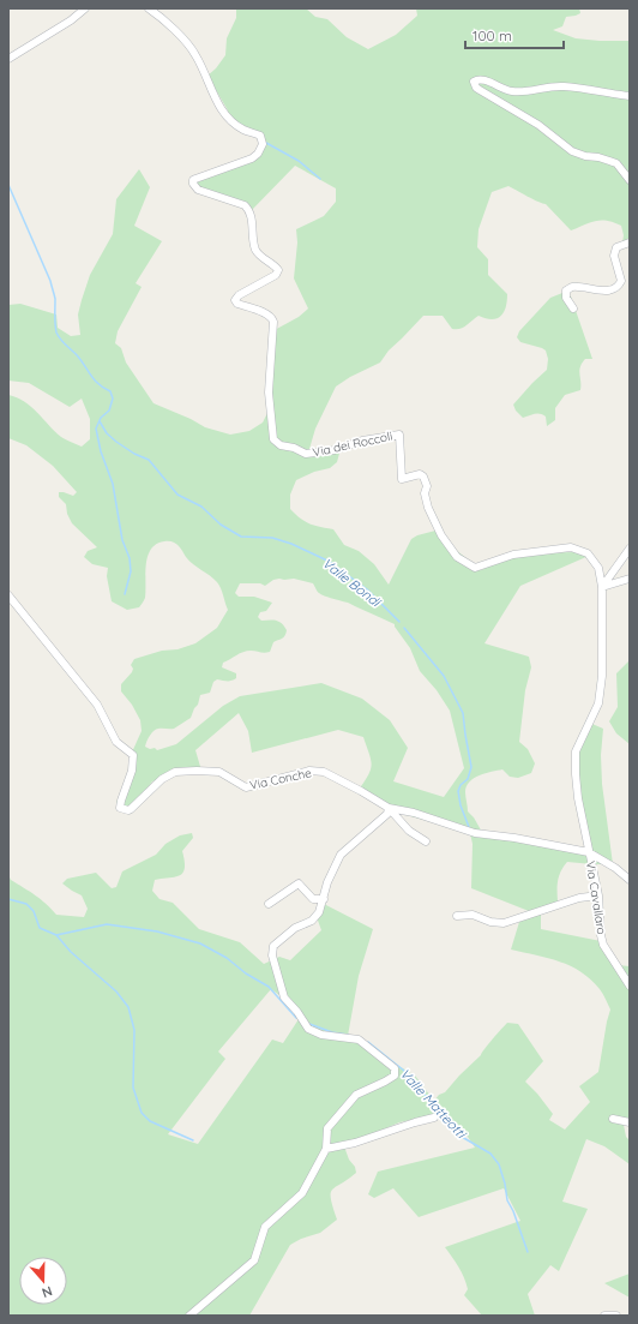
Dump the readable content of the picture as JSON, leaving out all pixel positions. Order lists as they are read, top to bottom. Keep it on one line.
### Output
{"streets":{"street":["Via dei Roccoli","Via Conche","Via Cavallaro"]},"crossings":[["Via dei Roccoli","Via Conche"],["Via dei Roccoli","Via Cavallaro"],["Via Conche","Via Cavallaro"]],"water":["Valle Bondi","Valle Matteotti"],"scale_bar":"100 m","north":"bottom"}
